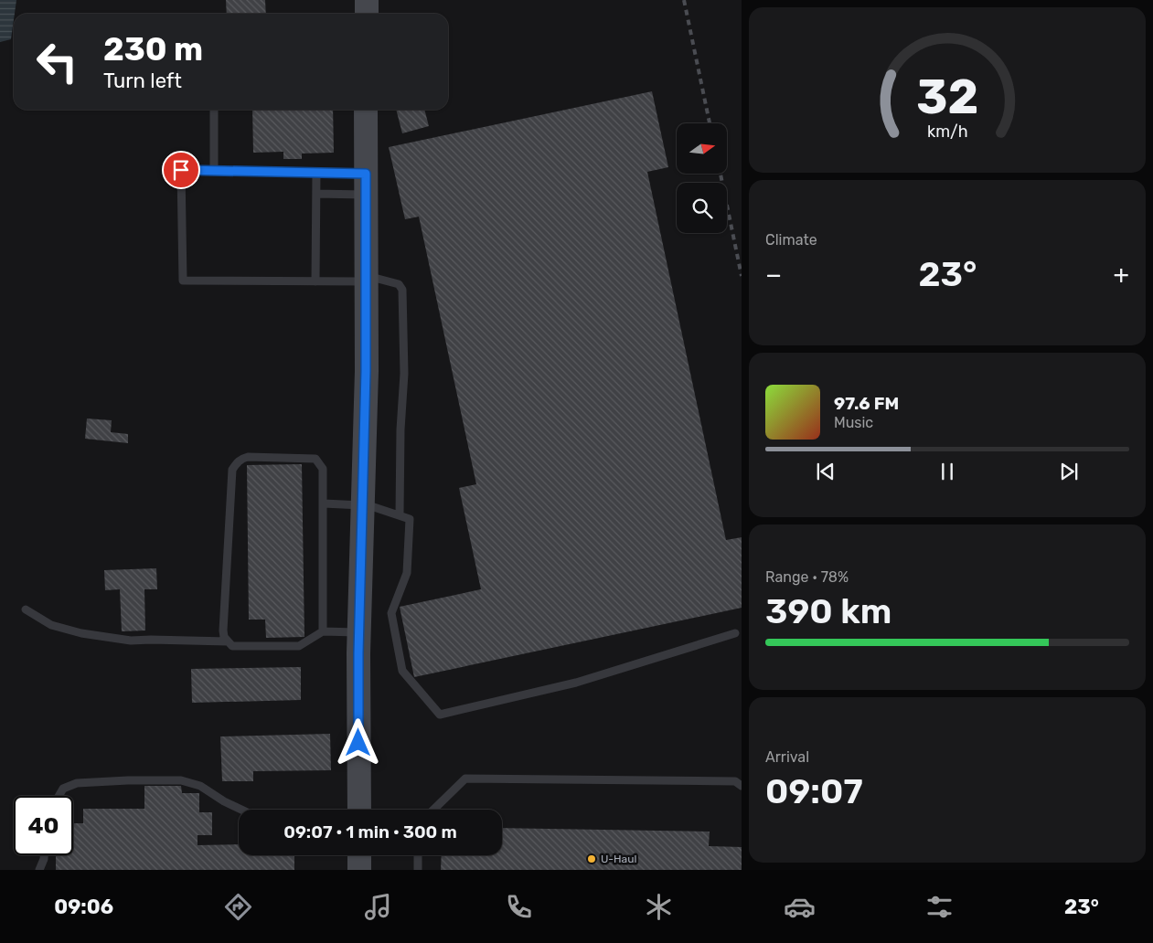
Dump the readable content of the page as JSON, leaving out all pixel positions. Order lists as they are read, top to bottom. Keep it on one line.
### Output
{"places":["U-Haul"],"north":"right","page":{"turn":["230 m","Turn left"],"tile":["Climate",["Range · 78%","390 km"],["Arrival","09:07"]],"heat":["−","23°","+"],"song":["97.6 FM","Music"],"limit":"40","trip":"09:07 · 1 min · 300 m","tabs":["09:06","23°"],"gauge":["32","km/h"]}}
